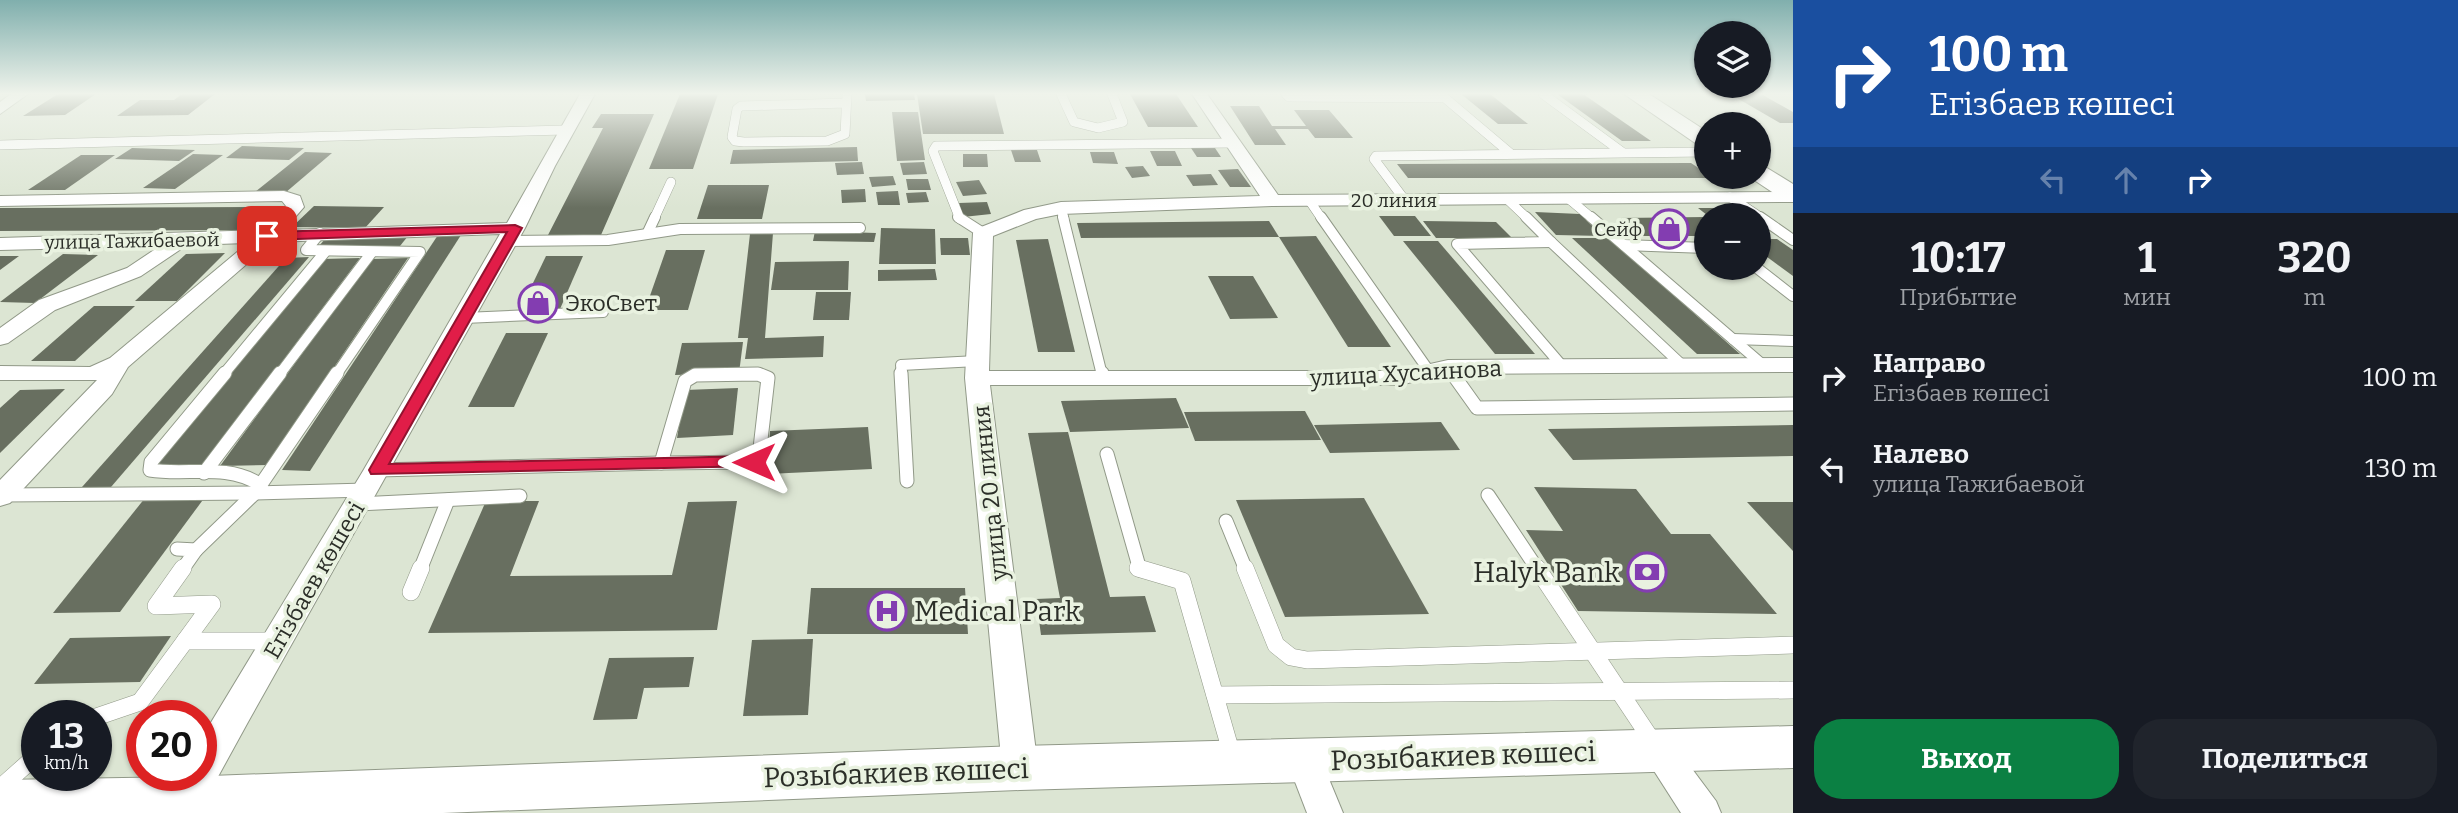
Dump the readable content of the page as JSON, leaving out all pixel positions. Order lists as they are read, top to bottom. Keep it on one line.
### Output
{"streets":{"main road":["Розыбакиев көшесі"],"street":["20 линия","улица Тажибаевой","улица Хусаинова","улица 20 линия","Егізбаев көшесі"]},"crossings":[["20 линия","улица 20 линия"],["улица Тажибаевой","Егізбаев көшесі"],["улица Хусаинова","улица 20 линия"],["улица 20 линия","Розыбакиев көшесі"]],"places":{"shop":["Сейф","ЭкоСвет"],"bank":["Halyk Bank"],"hospital":["Medical Park"]},"page":{"turn":["100 m","Егізбаев көшесі"],"map_buttons":["+","−"],"eta":["10:17","Прибытие","1","мин","320","m"],"list":[{"name":"Направо","note":"Егізбаев көшесі","value":"100 m"},{"name":"Налево","note":"улица Тажибаевой","value":"130 m"}],"speed":"13 km/h","limit":"20","buttons":["Выход","Поделиться"]}}
